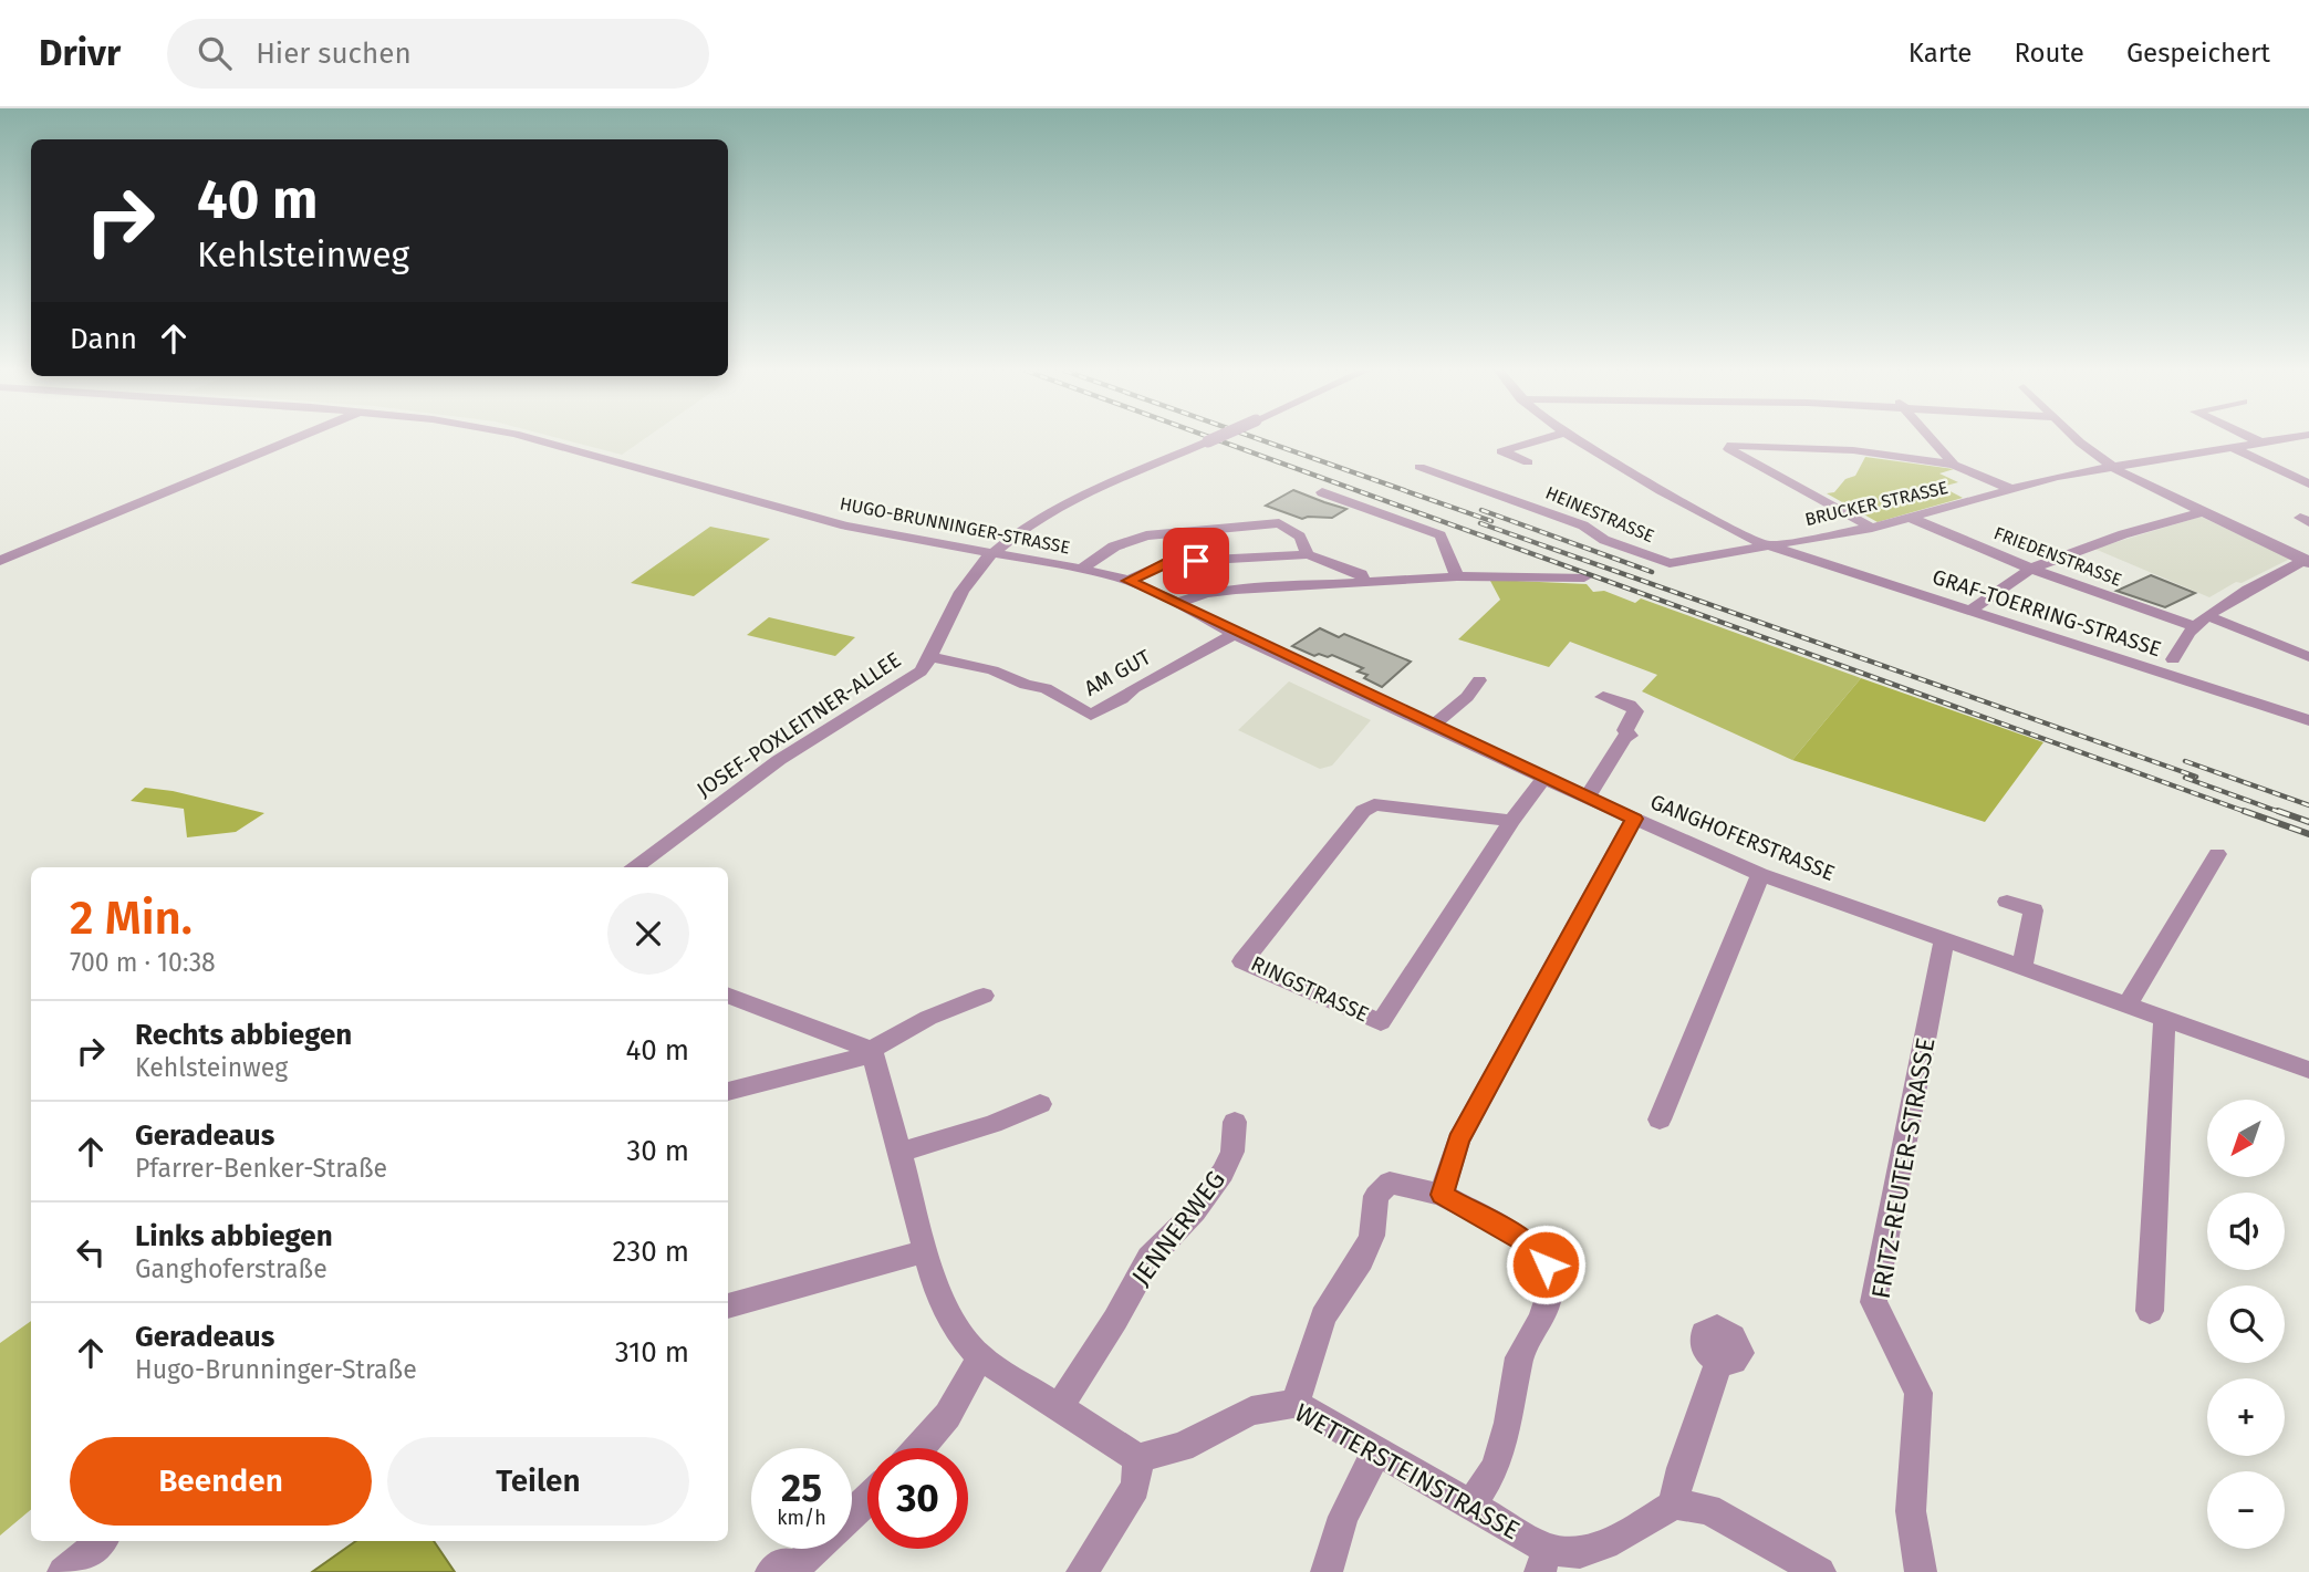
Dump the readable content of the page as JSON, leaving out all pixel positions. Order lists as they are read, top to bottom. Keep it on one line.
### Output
{"streets":{"street":["BRUCKER STRASSE","HEINESTRASSE","HUGO-BRUNNINGER-STRASSE","FRIEDENSTRASSE","GRAF-TOERRING-STRASSE","AM GUT","JOSEF-POXLEITNER-ALLEE","GANGHOFERSTRASSE","RINGSTRASSE","FRITZ-REUTER-STRASSE","JENNERWEG","WETTERSTEINSTRASSE"]},"crossings":[["BRUCKER STRASSE","HEINESTRASSE"],["BRUCKER STRASSE","FRIEDENSTRASSE"],["BRUCKER STRASSE","GRAF-TOERRING-STRASSE"],["HEINESTRASSE","GRAF-TOERRING-STRASSE"],["HUGO-BRUNNINGER-STRASSE","JOSEF-POXLEITNER-ALLEE"],["HUGO-BRUNNINGER-STRASSE","GANGHOFERSTRASSE"],["AM GUT","JOSEF-POXLEITNER-ALLEE"],["AM GUT","GANGHOFERSTRASSE"],["GANGHOFERSTRASSE","RINGSTRASSE"],["GANGHOFERSTRASSE","FRITZ-REUTER-STRASSE"]],"north":"bottom left","page":{"header":"Drivr","search":"Hier suchen","nav":["Karte","Route","Gespeichert"],"turn":["40 m","Kehlsteinweg"],"then":"Dann","heading":["2 Min.","700 m · 10:38"],"list":[{"name":"Rechts abbiegen","note":"Kehlsteinweg","value":"40 m"},{"name":"Geradeaus","note":"Pfarrer-Benker-Straße","value":"30 m"},{"name":"Links abbiegen","note":"Ganghoferstraße","value":"230 m"},{"name":"Geradeaus","note":"Hugo-Brunninger-Straße","value":"310 m"}],"map_buttons":["+","−"],"buttons":["Beenden","Teilen"],"speed":"25 km/h","limit":"30"}}
